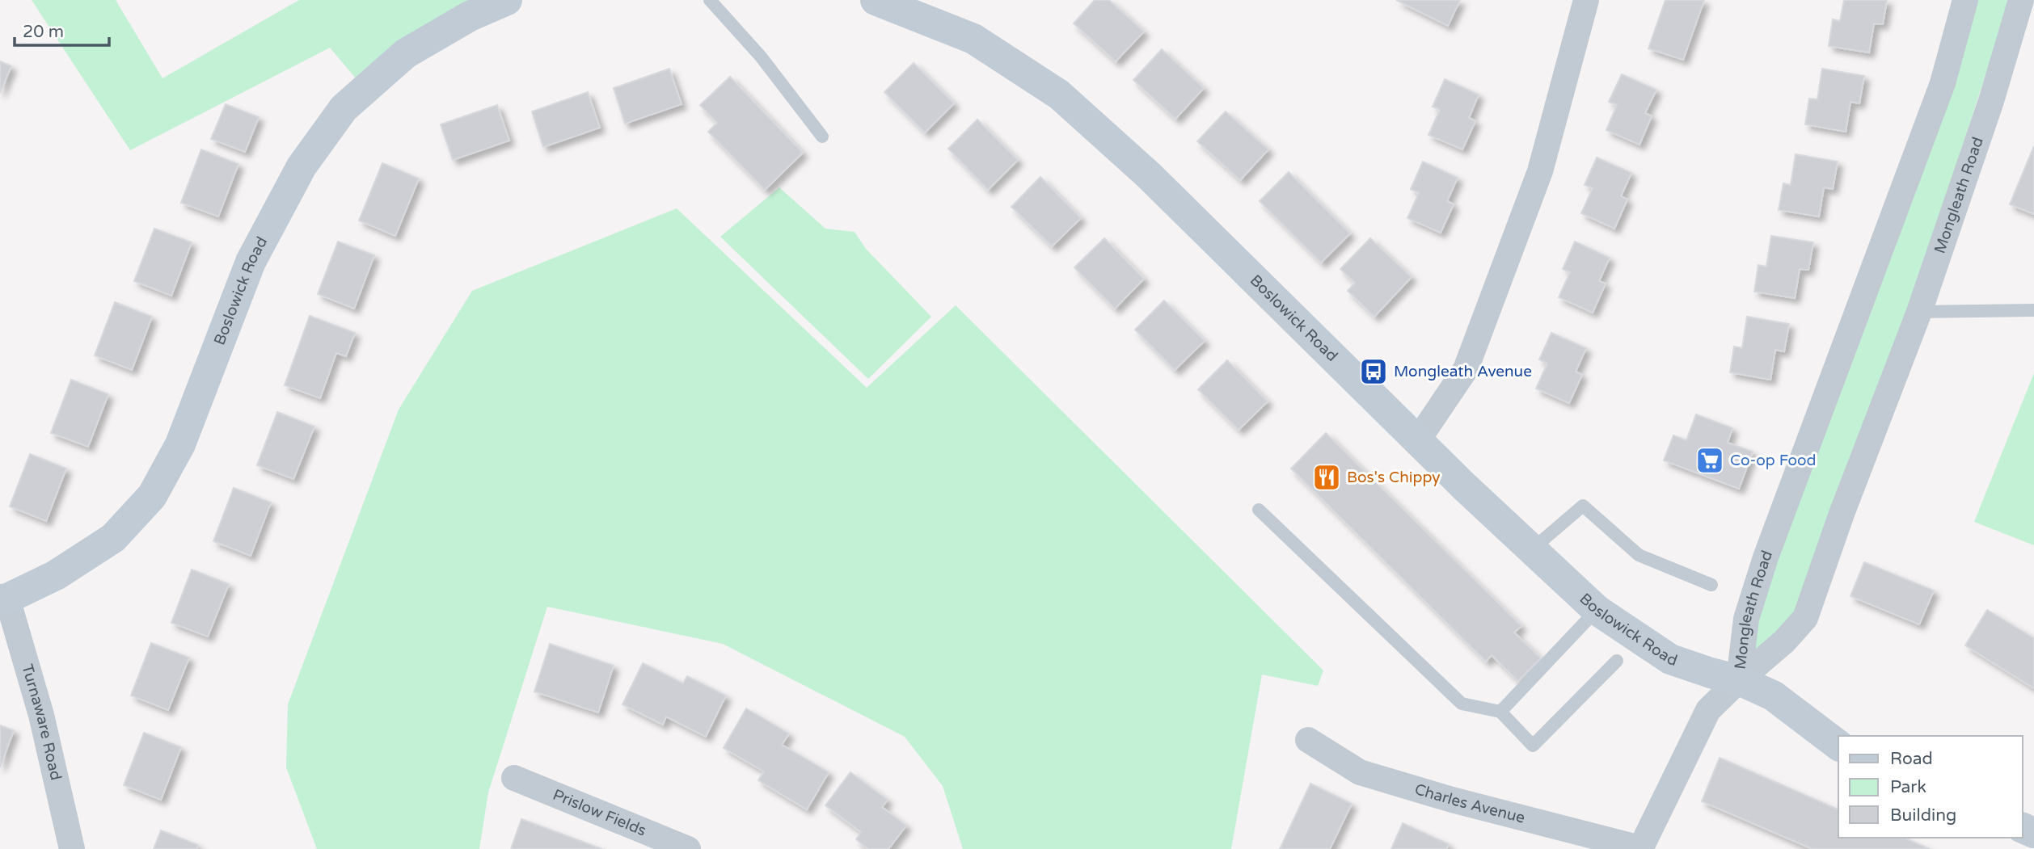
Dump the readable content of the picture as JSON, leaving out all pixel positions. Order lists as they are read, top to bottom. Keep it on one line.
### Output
{"streets":{"street":["Mongleath Road","Boslowick Road","Turnaware Road","Charles Avenue","Prislow Fields"]},"crossings":[["Mongleath Road","Boslowick Road"],["Boslowick Road","Turnaware Road"]],"places":{"bus stop":["Mongleath Avenue"],"supermarket":["Co-op Food"],"restaurant":["Bos's Chippy"]},"legend":["Road","Park","Building"],"scale_bar":"20 m"}
